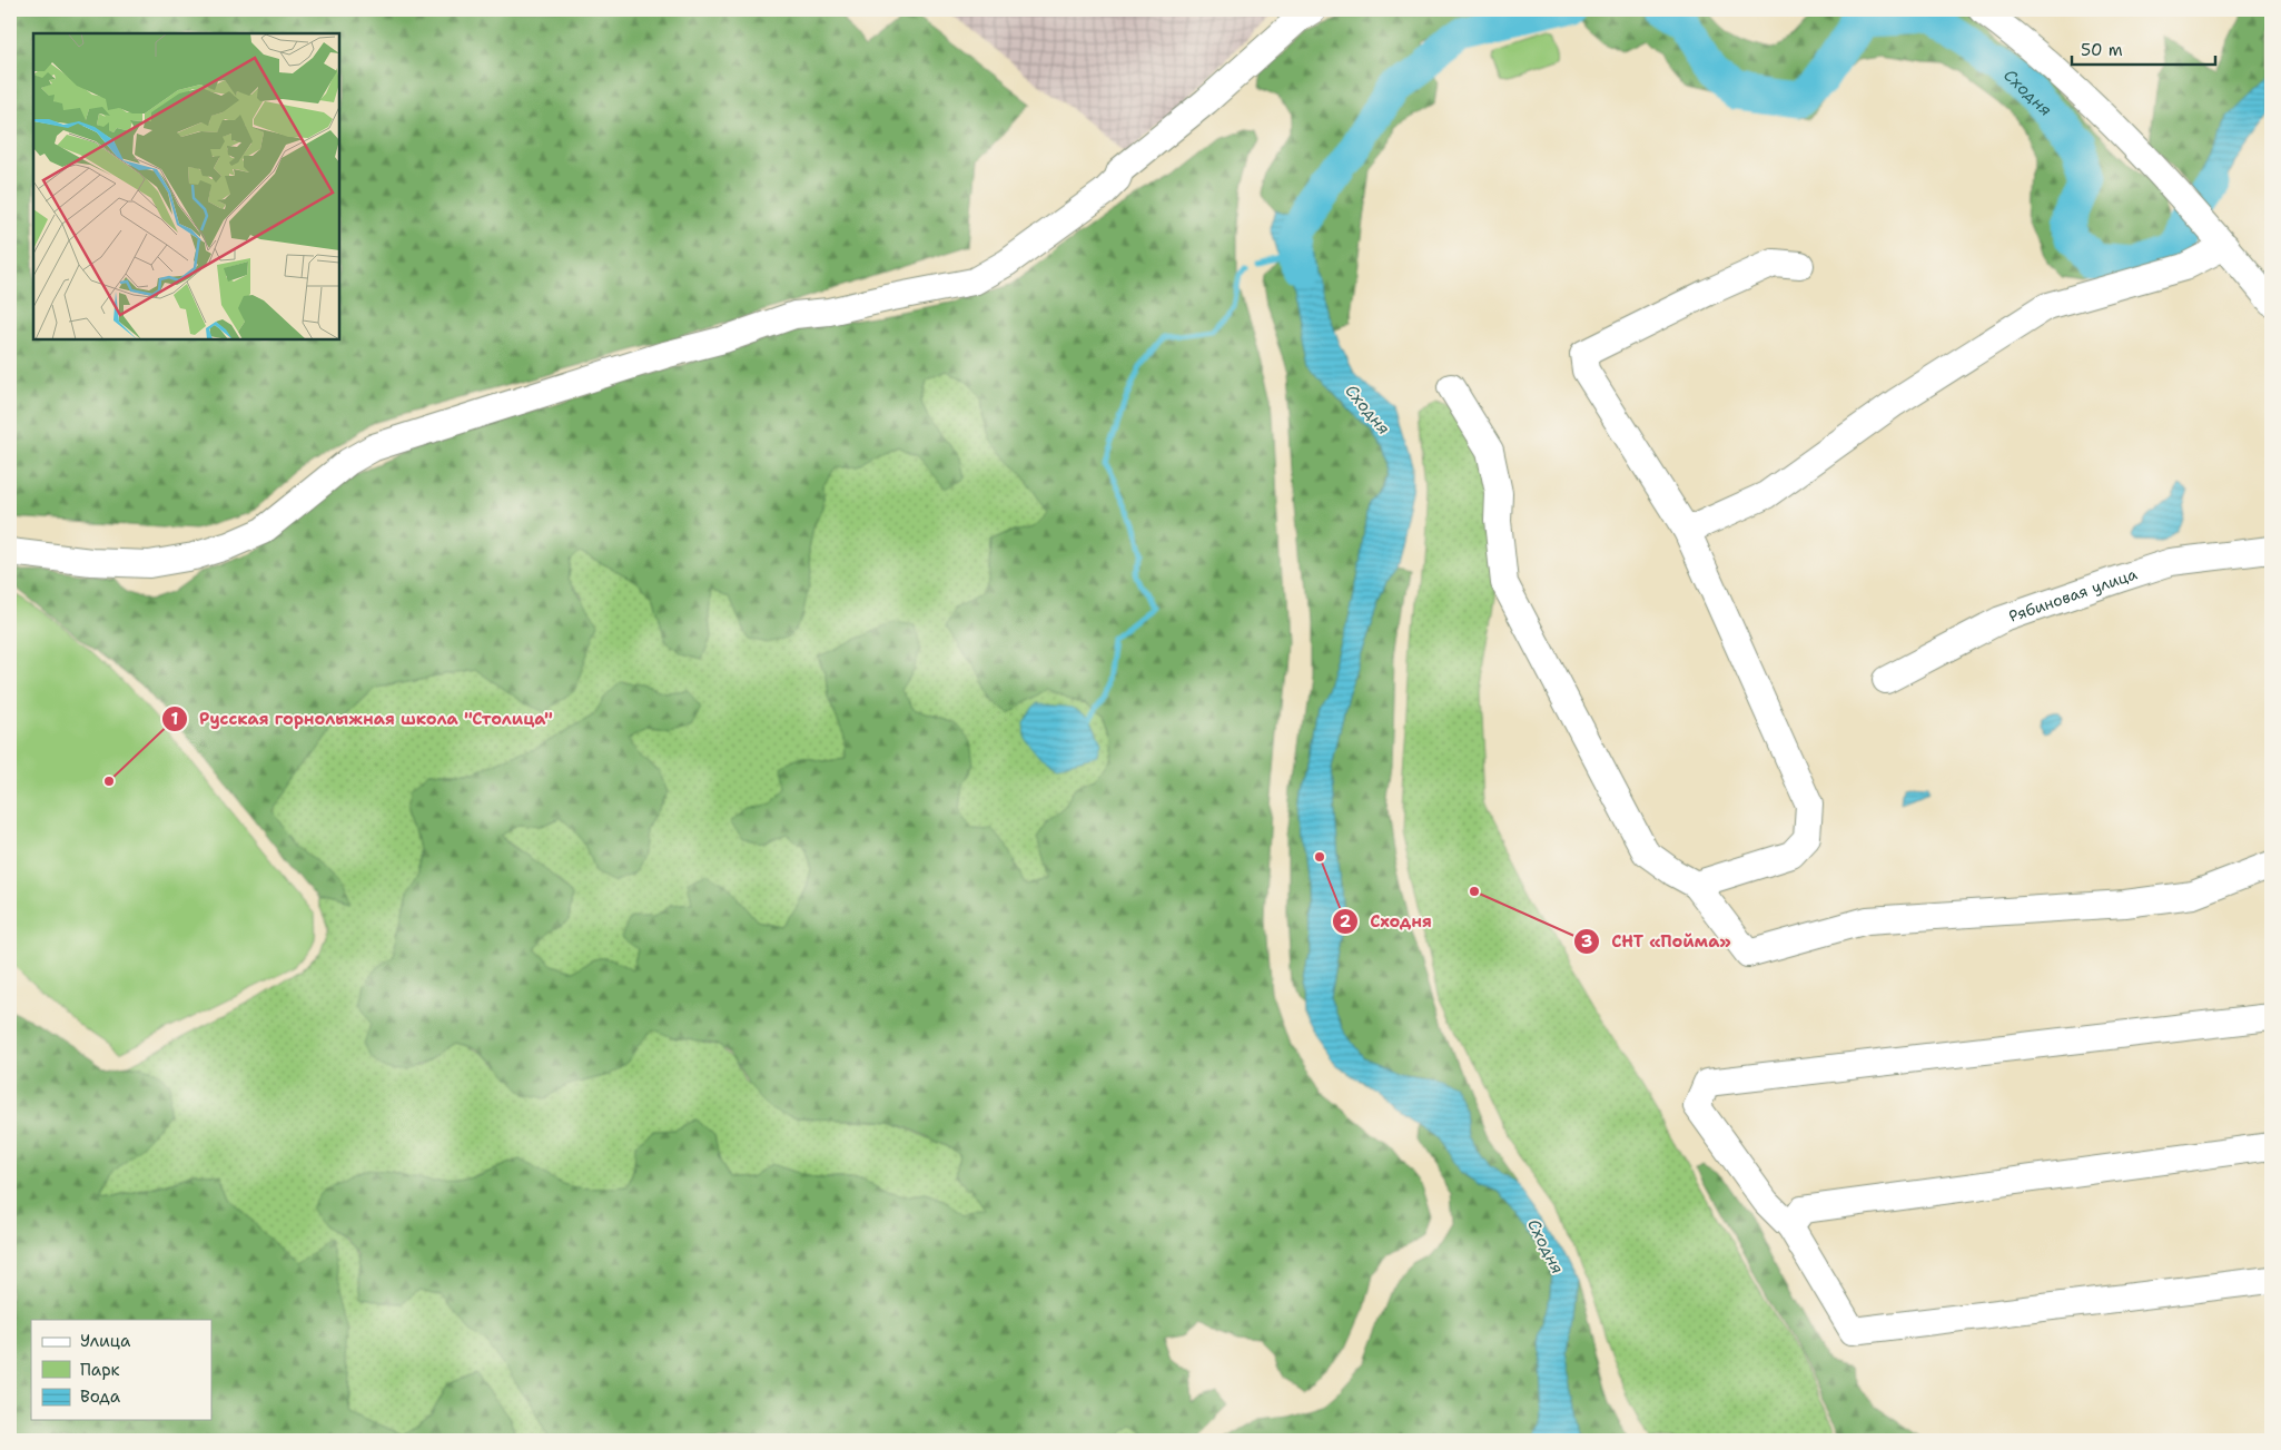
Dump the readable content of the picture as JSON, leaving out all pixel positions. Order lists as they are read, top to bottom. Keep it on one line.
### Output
{"streets":{"street":["Рябиновая улица"]},"water":["Сходня"],"places":["Русская горнолыжная школа \"Столица\"","Сходня","СНТ «Пойма»"],"legend":["Улица","Парк","Вода"],"scale_bar":"50 m"}
